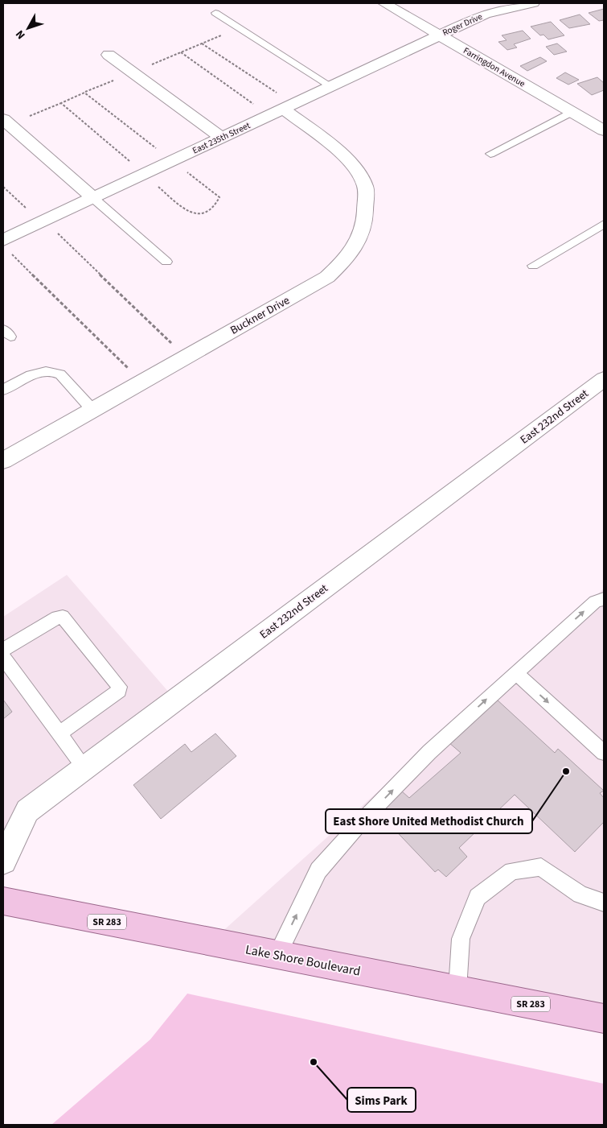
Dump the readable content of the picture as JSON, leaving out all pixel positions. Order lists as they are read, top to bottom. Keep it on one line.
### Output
{"streets":{"main road":["SR 283","Lake Shore Boulevard"],"street":["Roger Drive","Farringdon Avenue","East 235th Street","Buckner Drive","East 232nd Street"]},"crossings":[["Roger Drive","Farringdon Avenue"],["Roger Drive","East 235th Street"],["Farringdon Avenue","East 235th Street"],["East 235th Street","Buckner Drive"]],"places":["East Shore United Methodist Church","Sims Park"],"north":"bottom left"}
